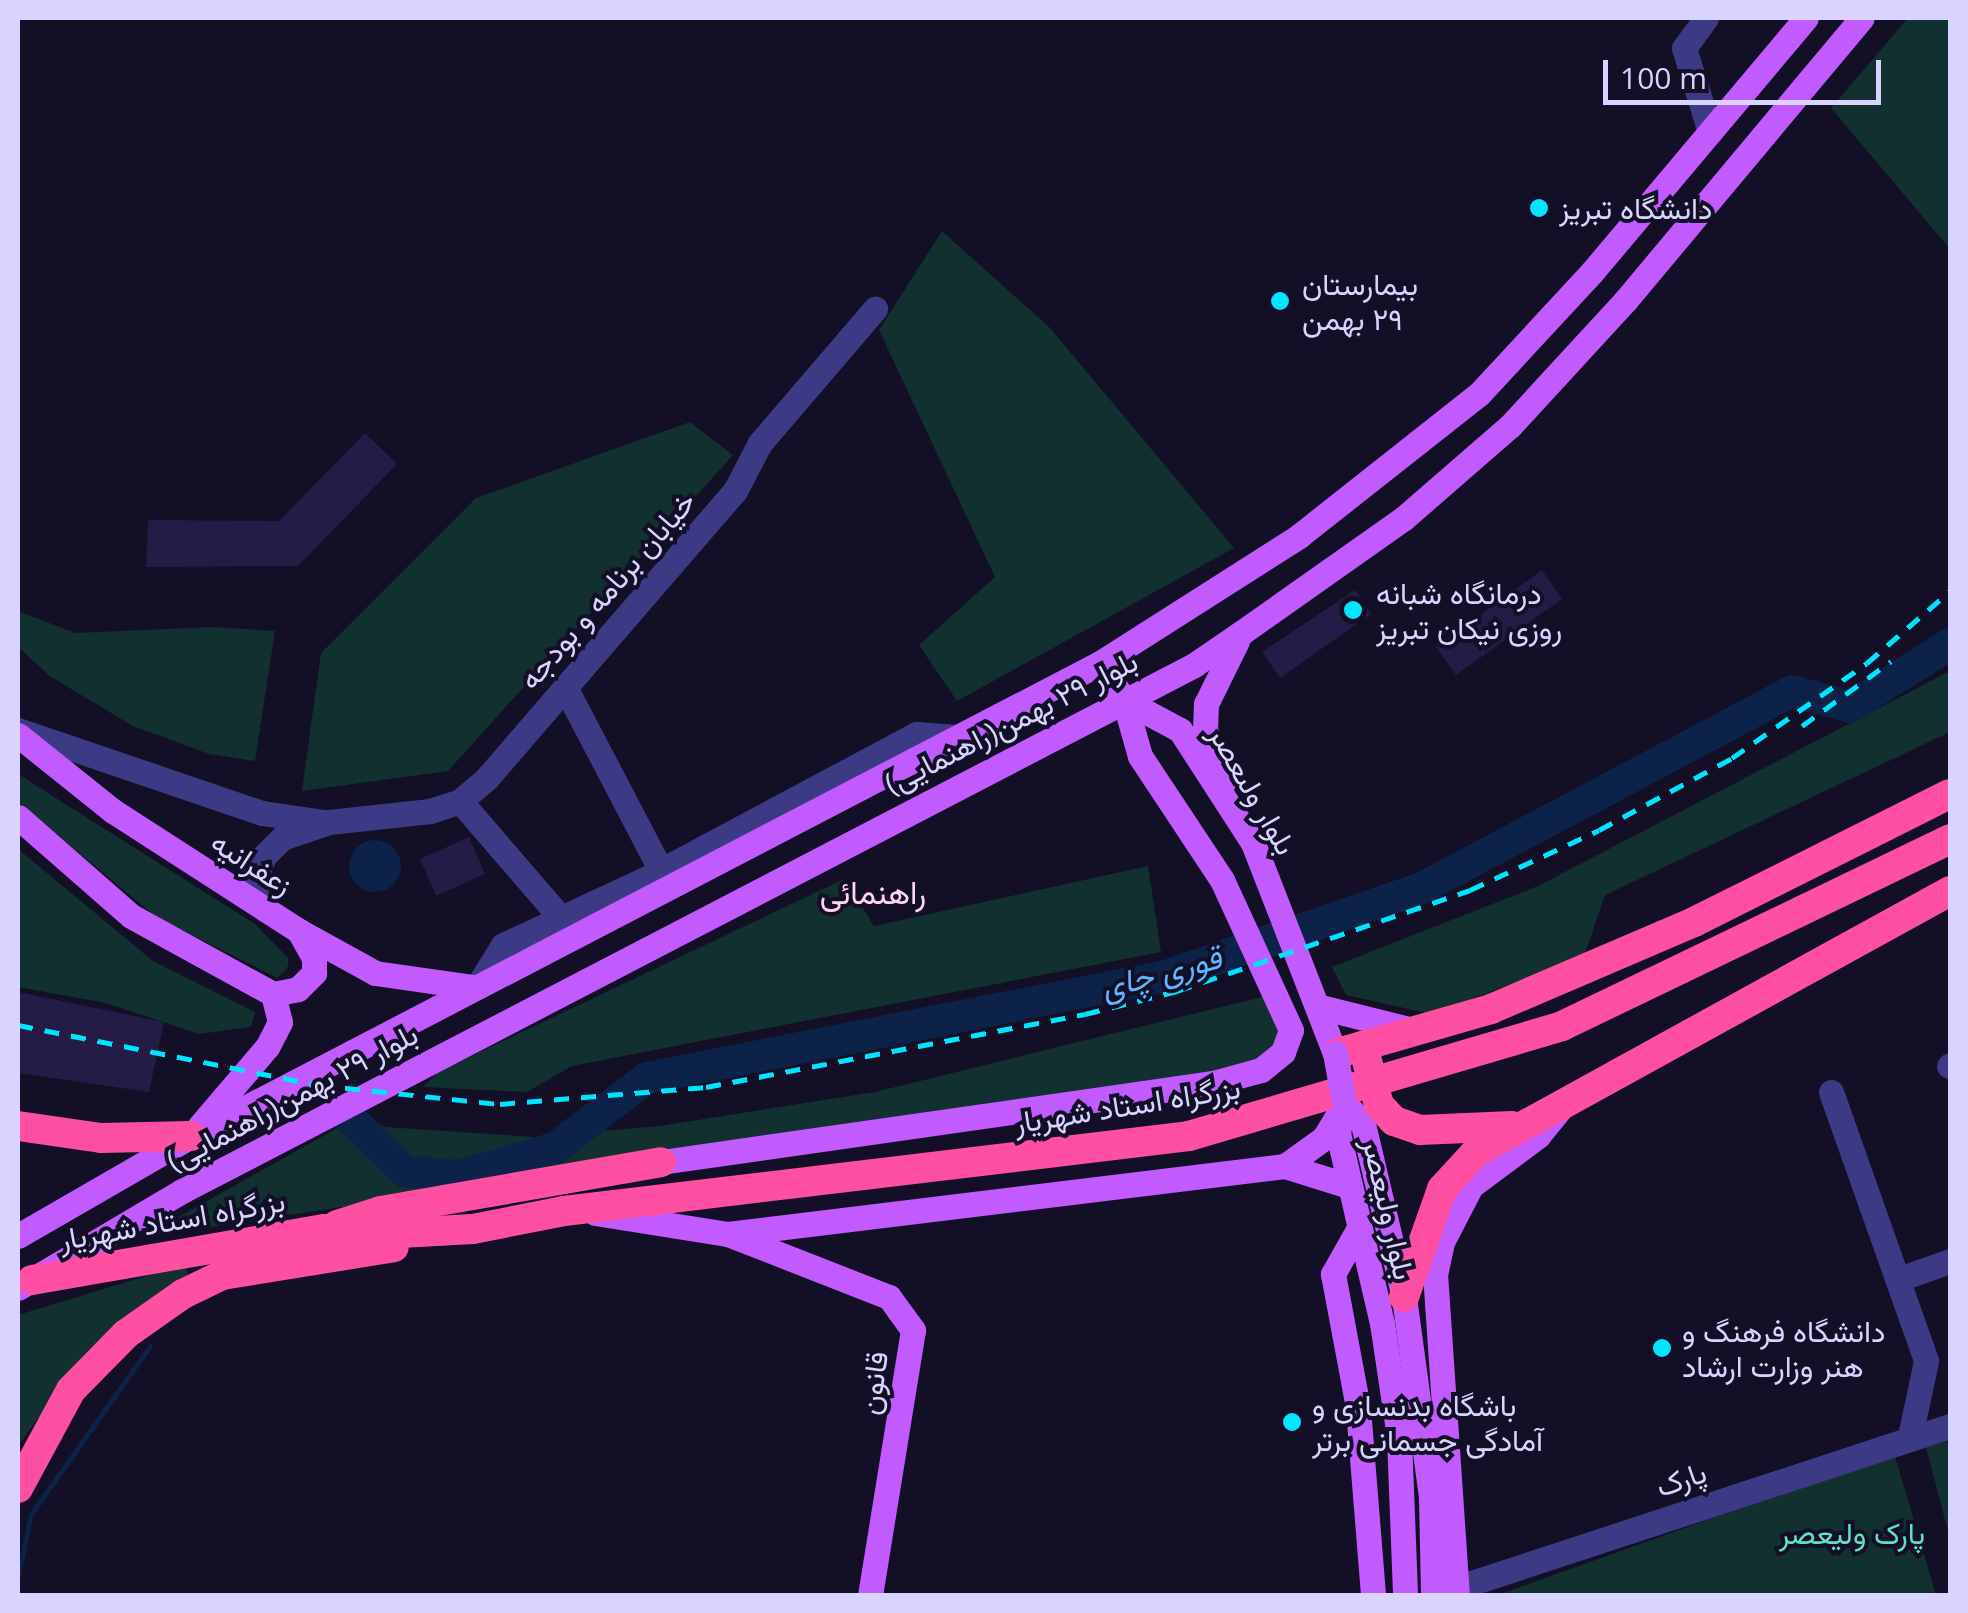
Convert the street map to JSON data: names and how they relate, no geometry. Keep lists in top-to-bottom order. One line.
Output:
{"streets":{"highway":["بزرگراه استاد شهریار"],"main road":["بلوار ٢٩ بهمن(راهنمایی)","بلوار ولىعصر","زعفرانیه","بلوار ولیعصر","قانون"],"street":["خیابان برنامه و بودجه","پارک"]},"crossings":[["بلوار ٢٩ بهمن(راهنمایی)","بلوار ولىعصر"],["بلوار ٢٩ بهمن(راهنمایی)","زعفرانیه"],["بلوار ٢٩ بهمن(راهنمایی)","بزرگراه استاد شهریار"],["بلوار ولىعصر","بلوار ولیعصر"],["بلوار ولیعصر","پارک"]],"districts":["راهنمائی"],"water":["قوری چای"],"parks":["پارک ولیعصر"],"places":["دانشگاه تبریز","بیمارستان ٢٩ بهمن","درمانگاه شبانه روزی نیکان تبریز","دانشگاه فرهنگ و هنر وزارت ارشاد","باشگاه بدنسازی و آمادگی جسمانی برتر"],"scale_bar":"100 m"}
